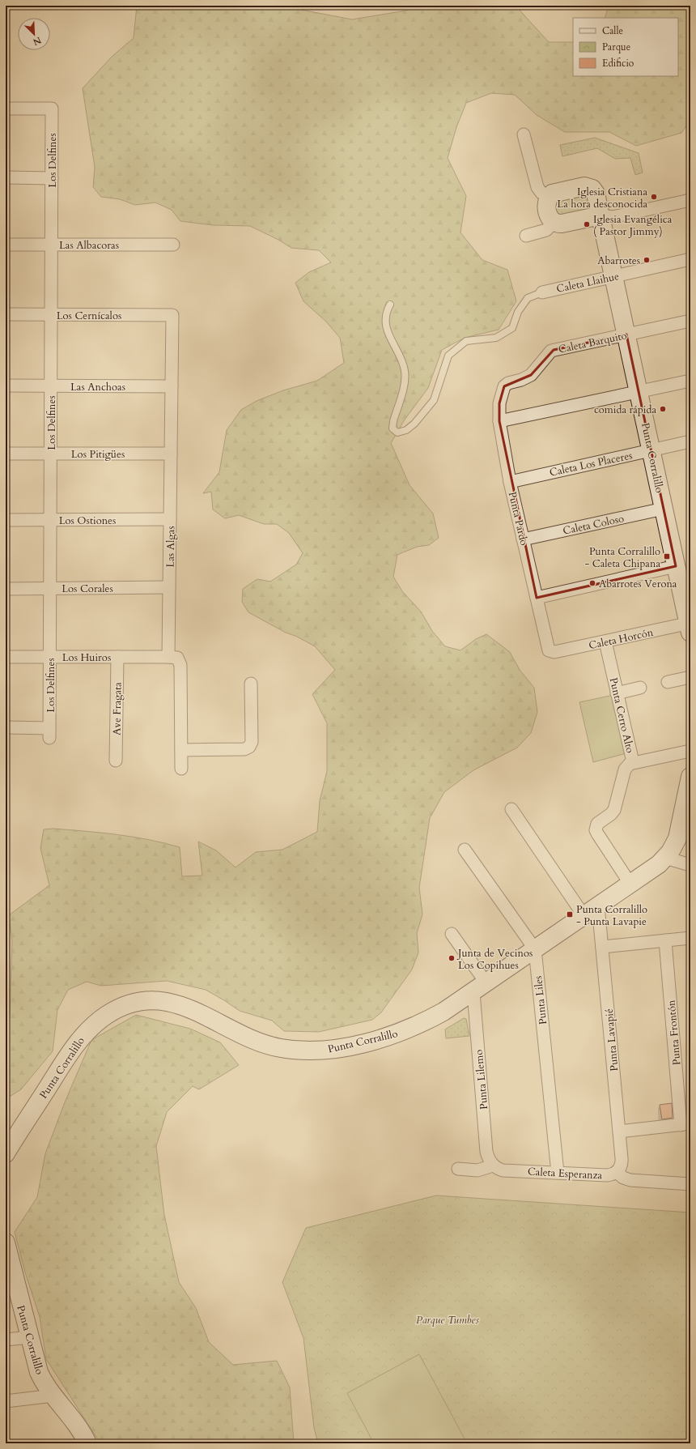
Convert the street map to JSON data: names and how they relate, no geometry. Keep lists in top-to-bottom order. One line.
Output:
{"streets":{"street":["Los Delfines","Las Albacoras","Caleta Llaihue","Los Cernícalos","Caleta Barquito","Las Anchoas","Los Pitigües","Punta Corralillo","Caleta Los Placeres","Punta Pardo","Los Ostiones","Caleta Coloso","Las Algas","Los Corales","Caleta Horcón","Los Huiros","Ave Fragata","Punta Cerro Alto","Punta Liles","Punta Frontón","Punta Lavapié","Punta Lilemo","Caleta Esperanza"]},"crossings":[["Los Delfines","Las Albacoras"],["Los Delfines","Los Cernícalos"],["Los Delfines","Las Anchoas"],["Los Delfines","Los Pitigües"],["Los Delfines","Los Ostiones"],["Los Delfines","Los Corales"],["Los Delfines","Los Huiros"],["Caleta Llaihue","Punta Corralillo"],["Los Cernícalos","Las Algas"],["Caleta Barquito","Punta Corralillo"],["Caleta Barquito","Punta Pardo"],["Las Anchoas","Las Algas"],["Los Pitigües","Las Algas"],["Punta Corralillo","Caleta Los Placeres"],["Punta Corralillo","Caleta Coloso"],["Punta Corralillo","Caleta Horcón"],["Punta Corralillo","Punta Cerro Alto"],["Punta Corralillo","Punta Liles"],["Punta Corralillo","Punta Lavapié"],["Punta Corralillo","Punta Lilemo"],["Caleta Los Placeres","Punta Pardo"],["Punta Pardo","Caleta Coloso"],["Punta Pardo","Caleta Horcón"],["Los Ostiones","Las Algas"],["Las Algas","Los Corales"],["Las Algas","Los Huiros"],["Caleta Horcón","Punta Cerro Alto"],["Los Huiros","Ave Fragata"],["Punta Liles","Caleta Esperanza"],["Punta Lavapié","Caleta Esperanza"],["Punta Lilemo","Caleta Esperanza"]],"parks":["Parque Tumbes"],"places":{"other":["Iglesia Cristiana La hora desconocida","Iglesia Evangélica ( Pastor Jimmy)","Abarrotes","comida rápida","Abarrotes Verona","Junta de Vecinos Los Copihues"],"transit":["Punta Corralillo - Caleta Chipana","Punta Corralillo - Punta Lavapie"]},"legend":["Calle","Parque","Edificio"],"north":"bottom right"}
